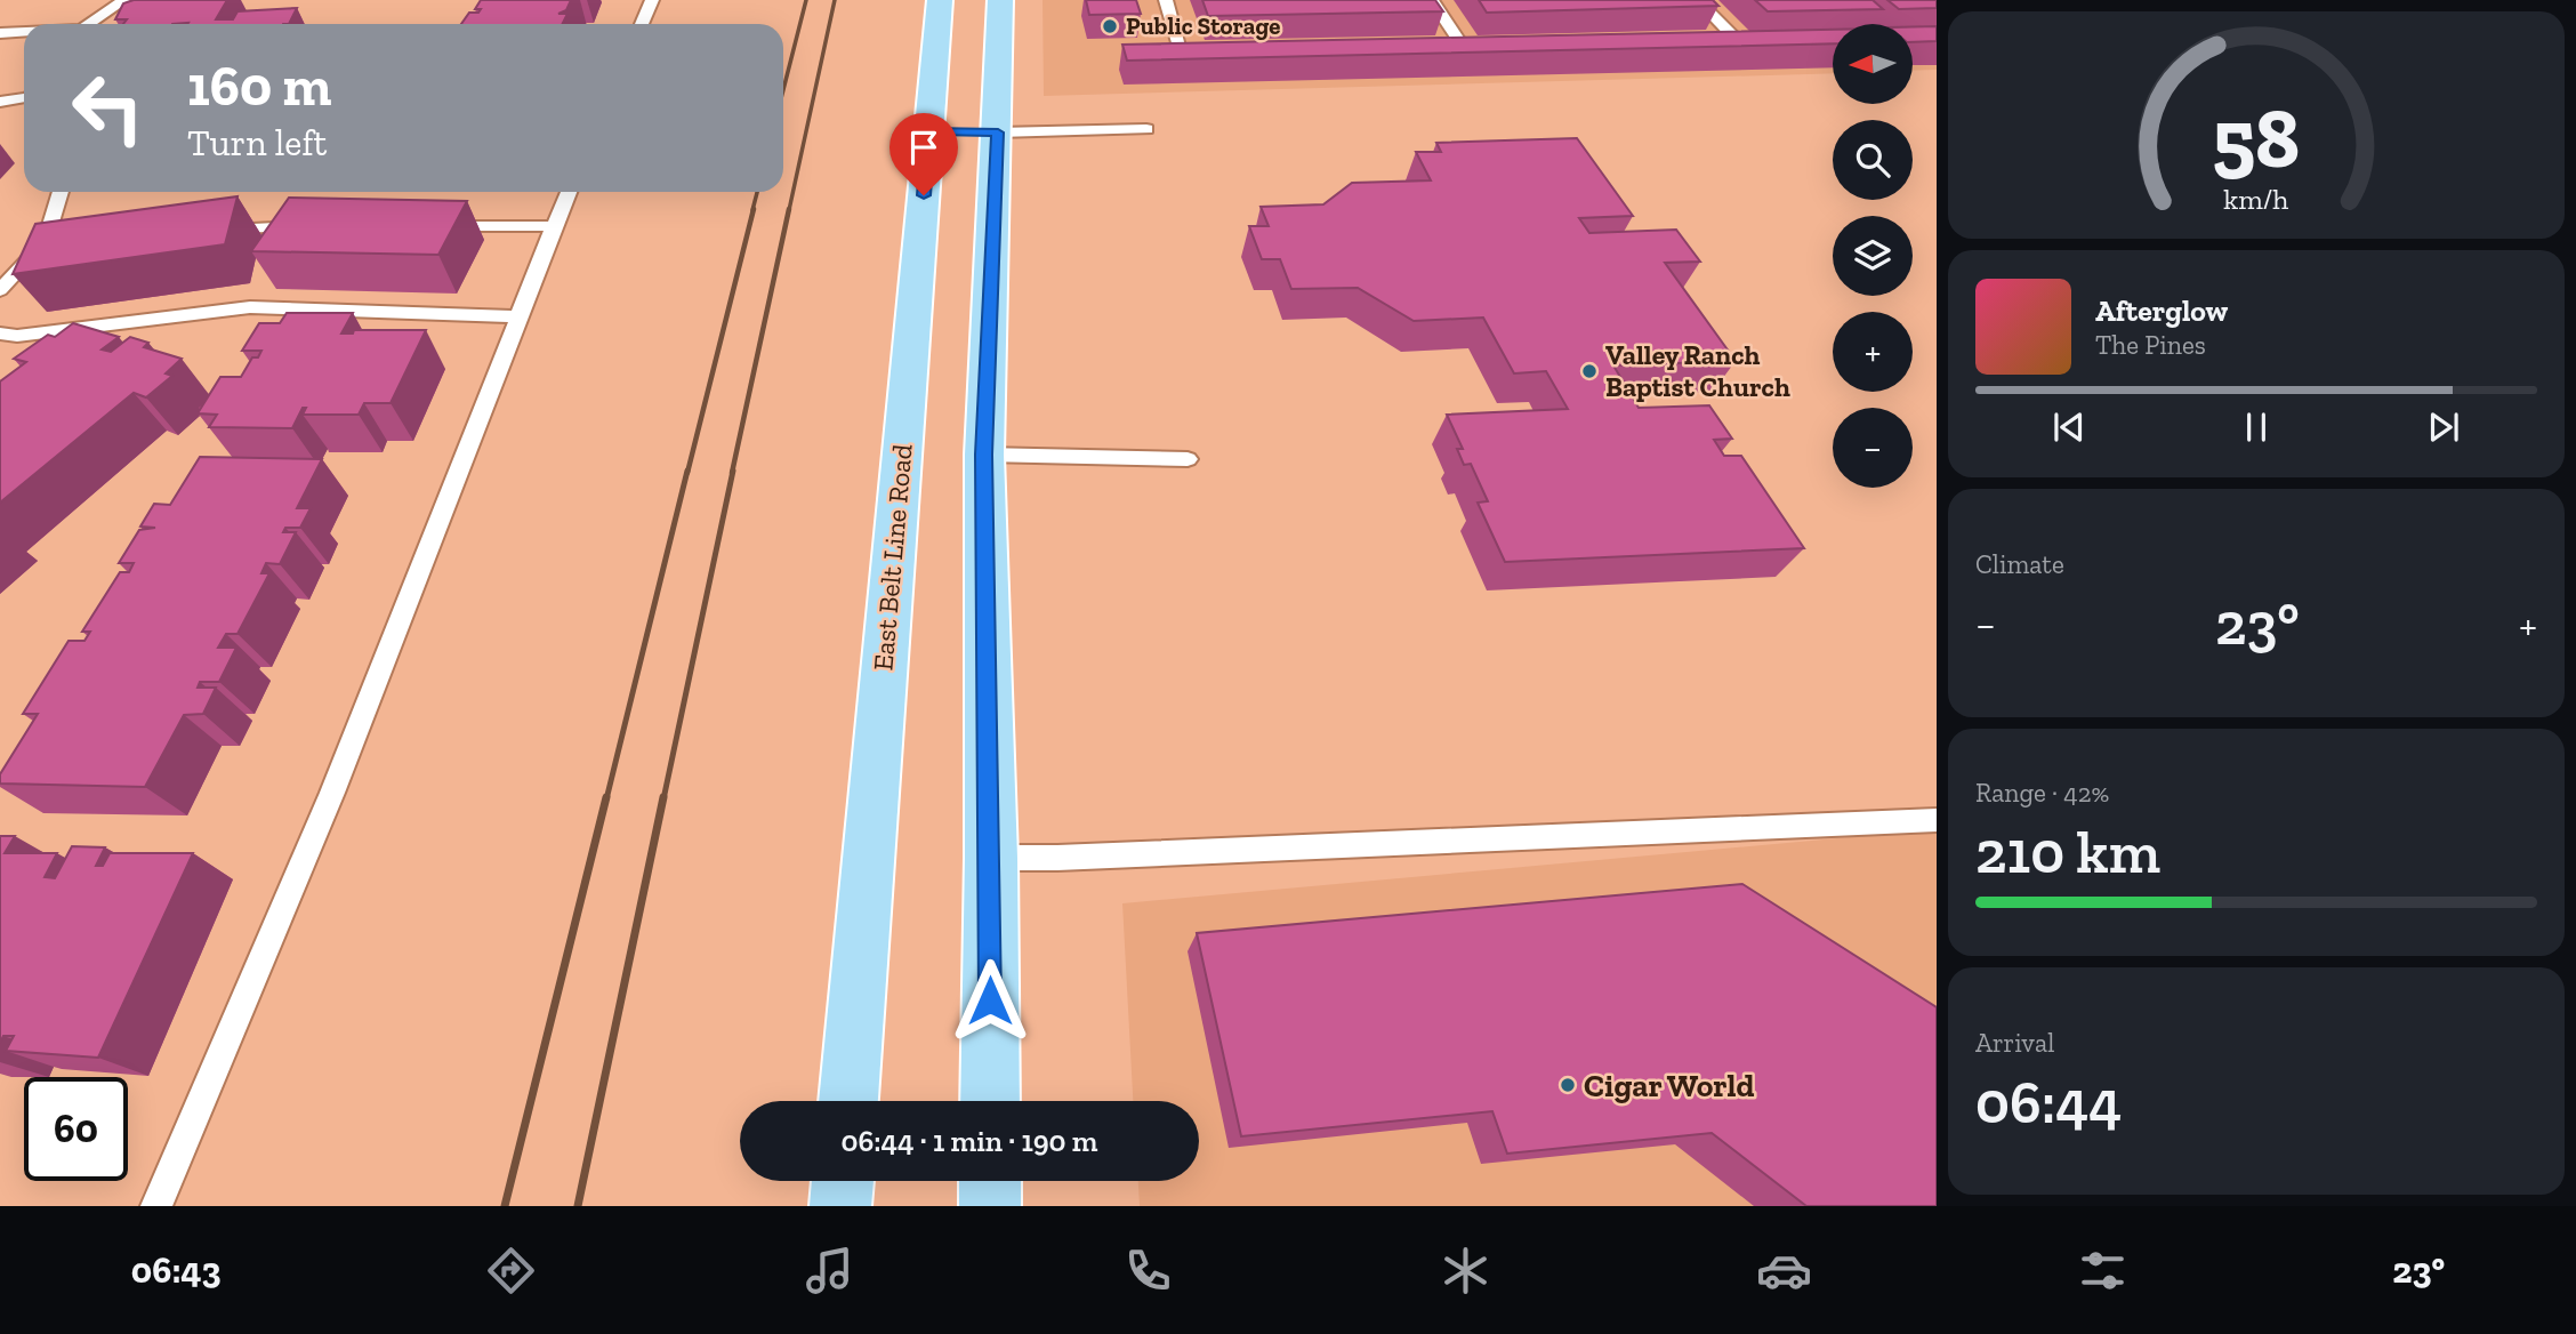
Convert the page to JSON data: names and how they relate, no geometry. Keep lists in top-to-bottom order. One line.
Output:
{"streets":{"main road":["East Belt Line Road"]},"places":["Public Storage","Valley Ranch Baptist Church","Cigar World"],"north":"left","page":{"map_buttons":["+","−"],"turn":["160 m","Turn left"],"song":["Afterglow","The Pines"],"tile":["Climate",["Range · 42%","210 km"],["Arrival","06:44"]],"heat":["−","23°","+"],"limit":"60","trip":"06:44 · 1 min · 190 m","tabs":["06:43","23°"],"gauge":["58","km/h"]}}
